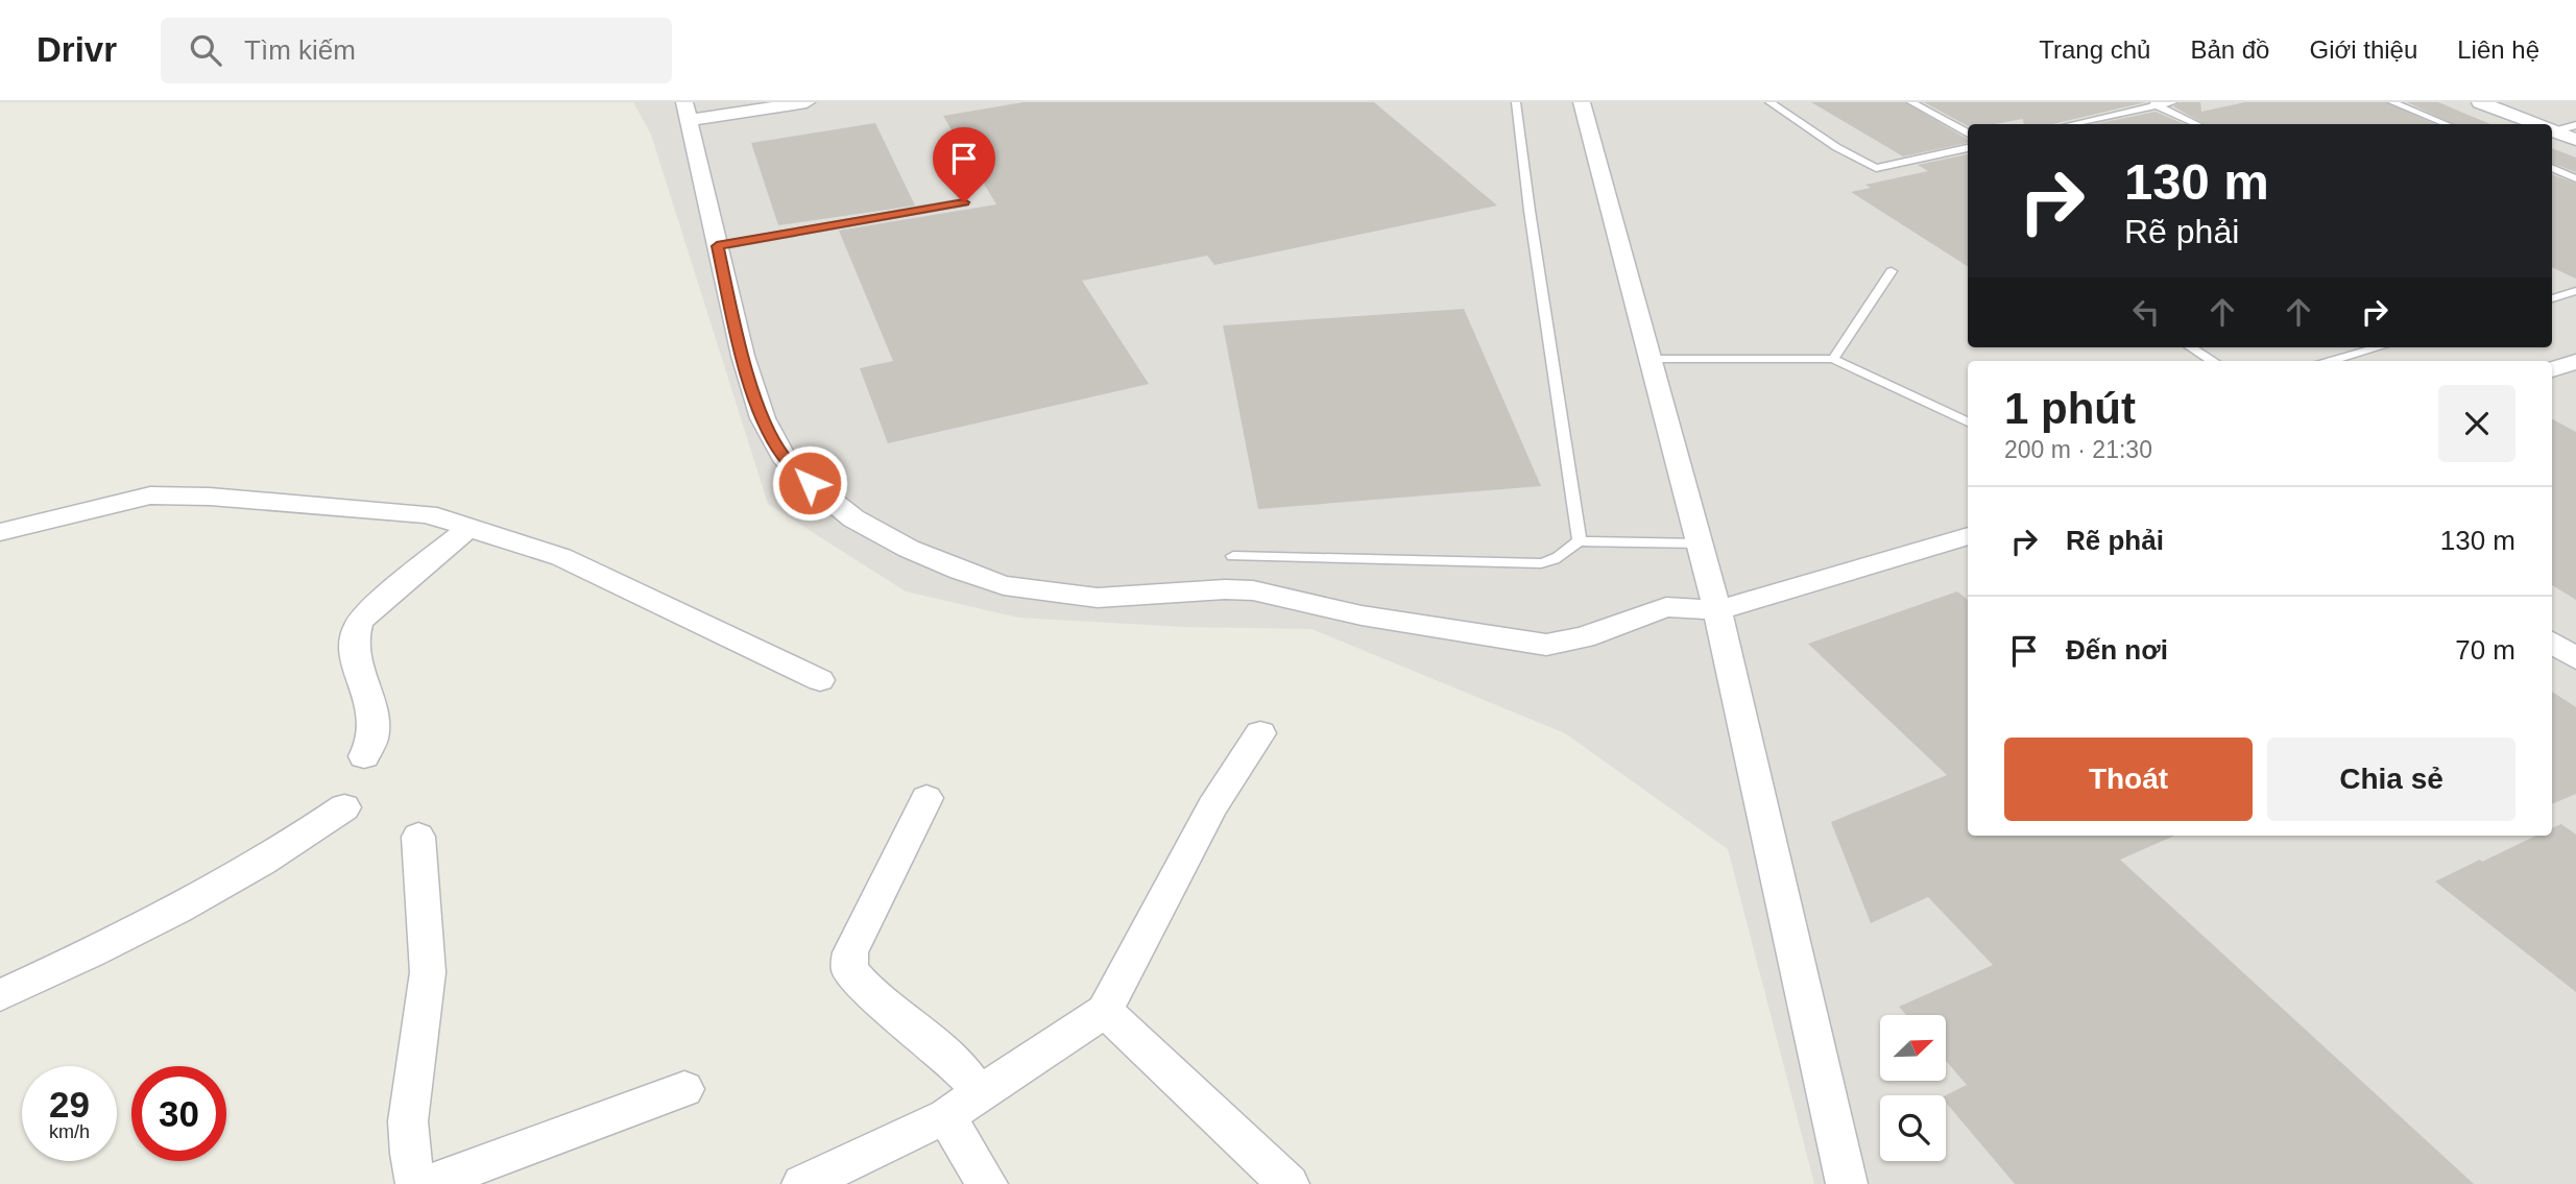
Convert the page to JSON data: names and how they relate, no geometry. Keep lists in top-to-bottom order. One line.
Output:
{"north":"top right","page":{"header":"Drivr","search":"Tìm kiếm","nav":["Trang chủ","Bản đồ","Giới thiệu","Liên hệ"],"turn":["130 m","Rẽ phải"],"heading":["1 phút","200 m · 21:30"],"list":[{"name":"Rẽ phải","value":"130 m"},{"name":"Đến nơi","value":"70 m"}],"buttons":["Thoát","Chia sẻ"],"speed":"29 km/h","limit":"30"}}
